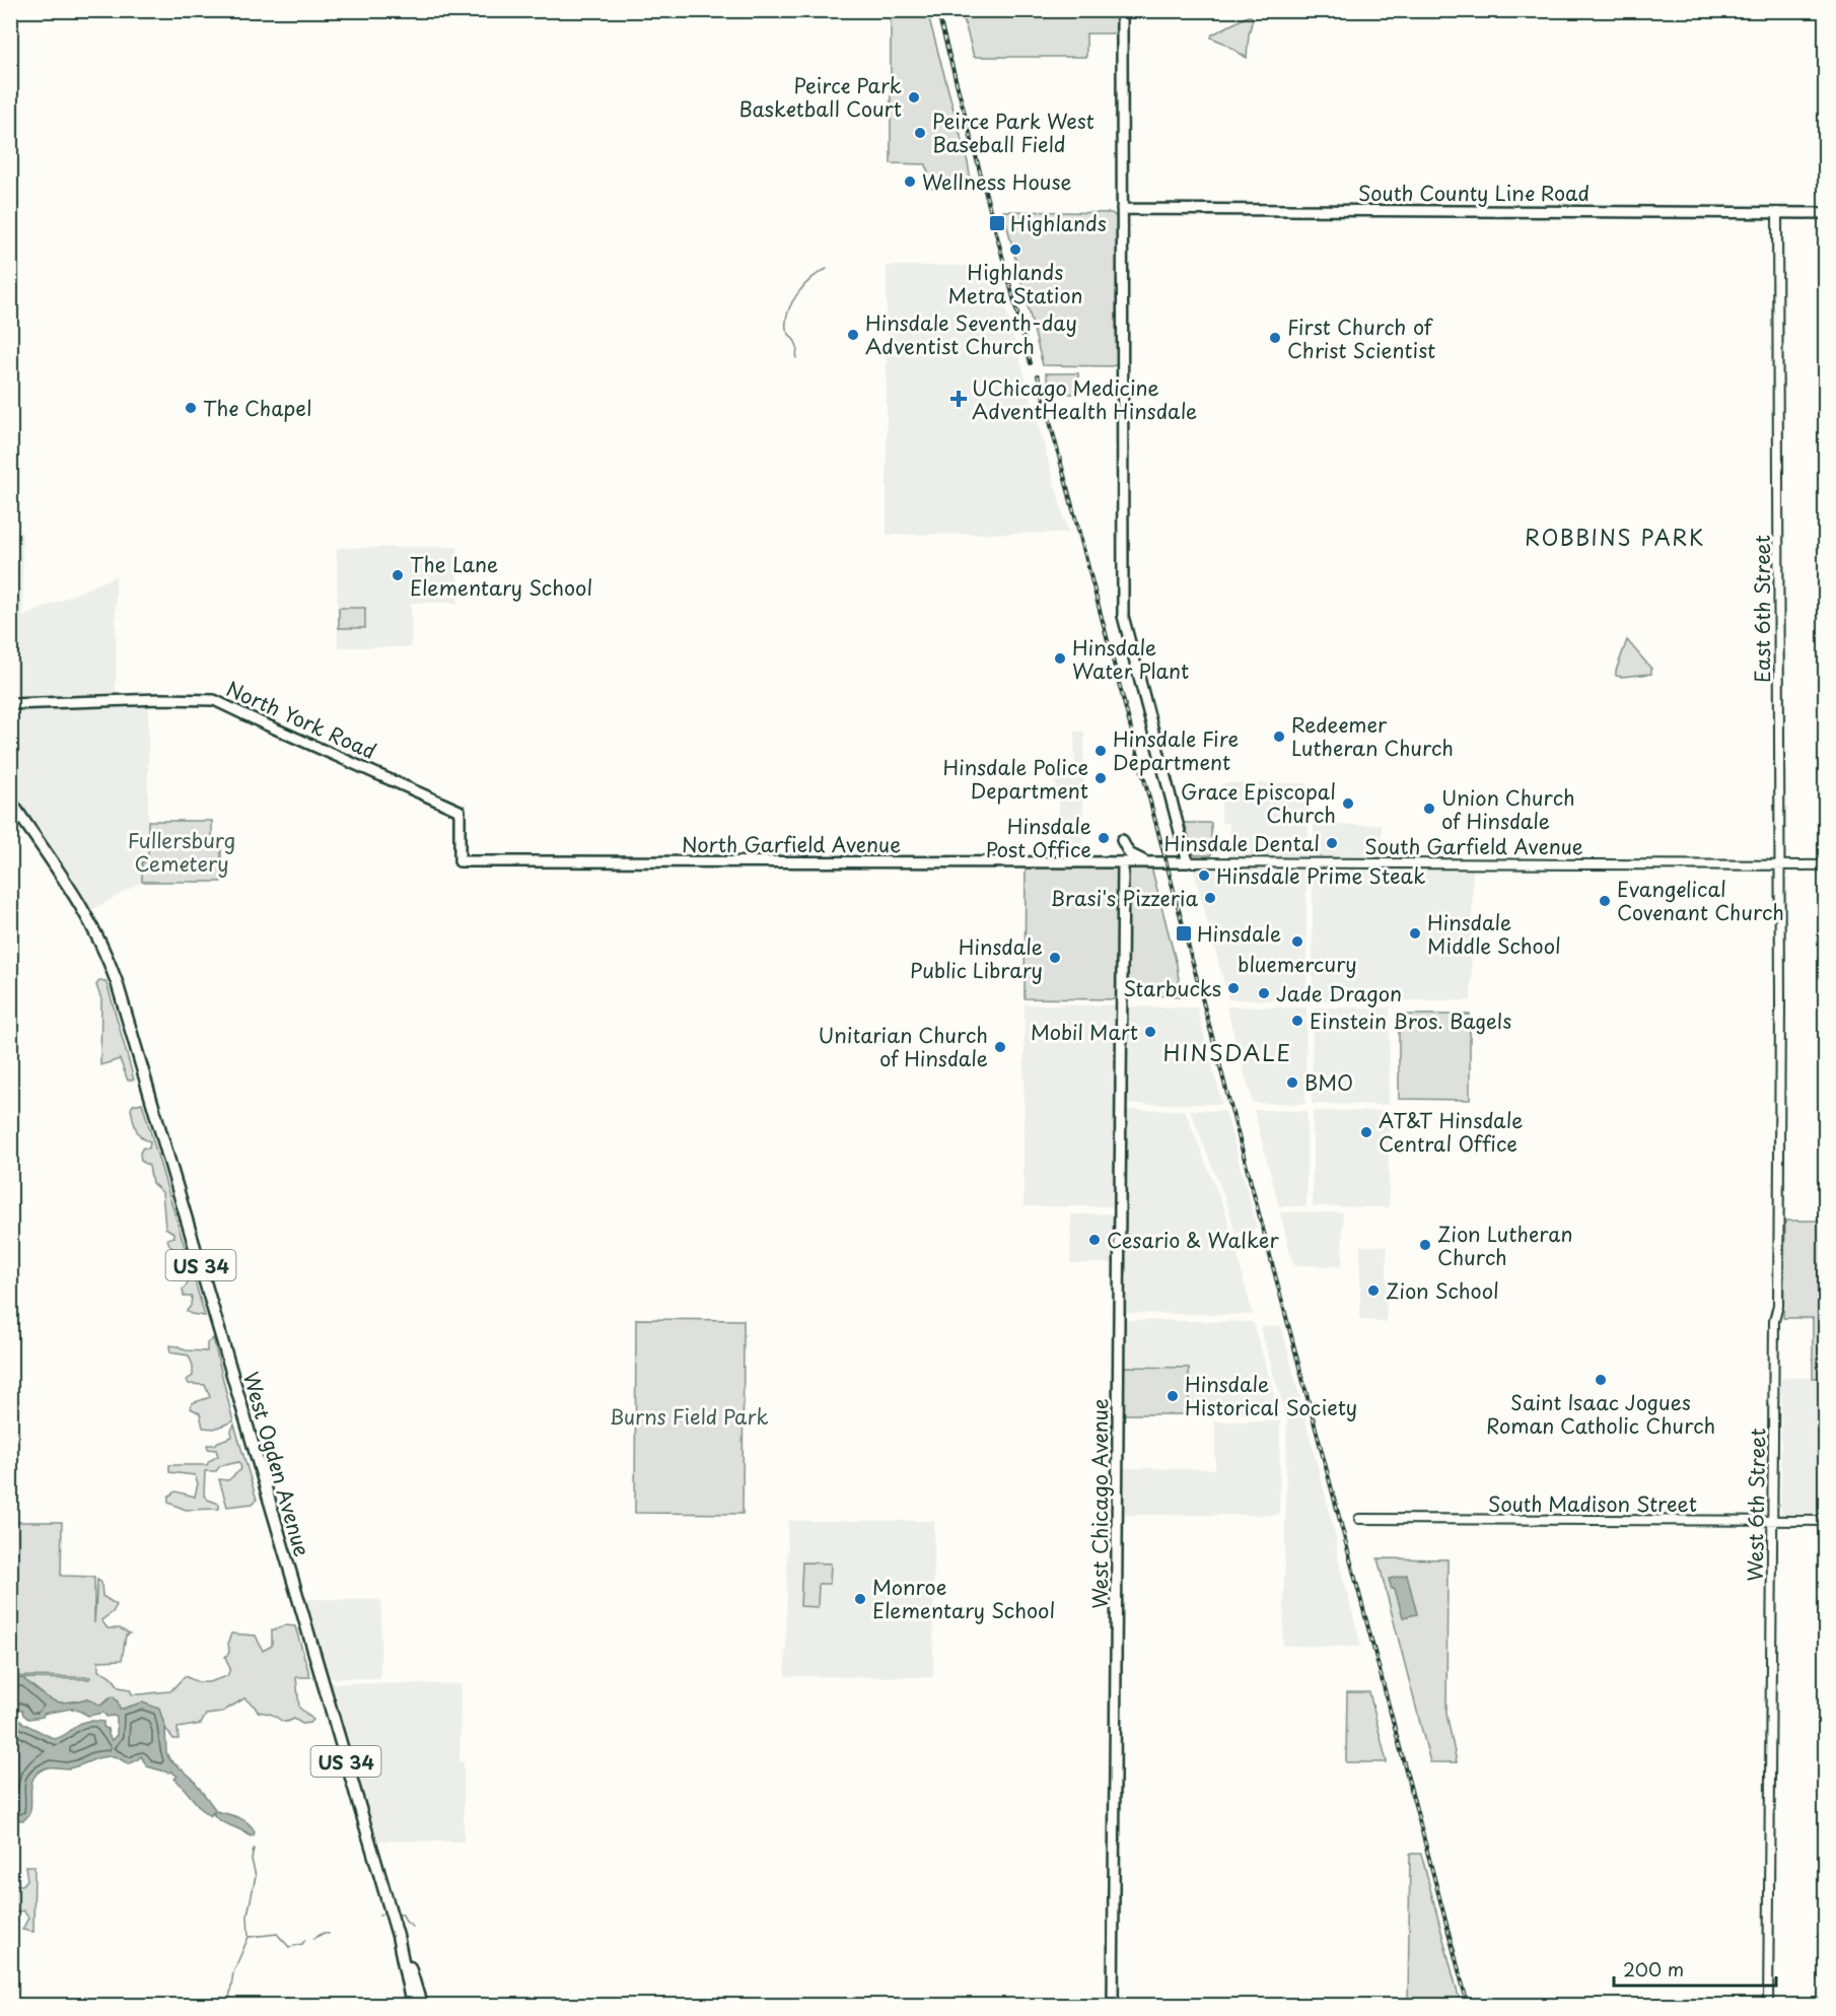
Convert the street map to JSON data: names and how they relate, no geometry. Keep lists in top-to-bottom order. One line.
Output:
{"streets":{"main road":["South County Line Road","North York Road","North Garfield Avenue","South Garfield Avenue","US 34","West Ogden Avenue","West Chicago Avenue"],"street":["East 6th Street","South Madison Street","West 6th Street"]},"crossings":[["South County Line Road","East 6th Street"],["East 6th Street","South Garfield Avenue"],["East 6th Street","West 6th Street"],["North York Road","North Garfield Avenue"],["North Garfield Avenue","South Garfield Avenue"],["North Garfield Avenue","West Chicago Avenue"],["South Garfield Avenue","West Chicago Avenue"],["South Madison Street","West 6th Street"]],"districts":["ROBBINS PARK","HINSDALE"],"parks":["Fullersburg Cemetery","Burns Field Park"],"places":{"other":["Peirce Park Basketball Court","Peirce Park West Baseball Field","Wellness House","Highlands Metra Station","Hinsdale Seventh-day Adventist Church","First Church of Christ Scientist","The Chapel","The Lane Elementary School","Hinsdale Water Plant","Redeemer Lutheran Church","Hinsdale Fire Department","Hinsdale Police Department","Grace Episcopal Church","Union Church of Hinsdale","Hinsdale Post Office","Hinsdale Dental","Hinsdale Prime Steak","Brasi's Pizzeria","Evangelical Covenant Church","Hinsdale Middle School","bluemercury","Hinsdale Public Library","Starbucks","Jade Dragon","Einstein Bros. Bagels","Mobil Mart","Unitarian Church of Hinsdale","BMO","AT&T Hinsdale Central Office","Cesario & Walker","Zion Lutheran Church","Zion School","Saint Isaac Jogues Roman Catholic Church","Hinsdale Historical Society","Monroe Elementary School"],"transit":["Highlands","Hinsdale"],"health":["UChicago Medicine AdventHealth Hinsdale"]},"scale_bar":"200 m"}
